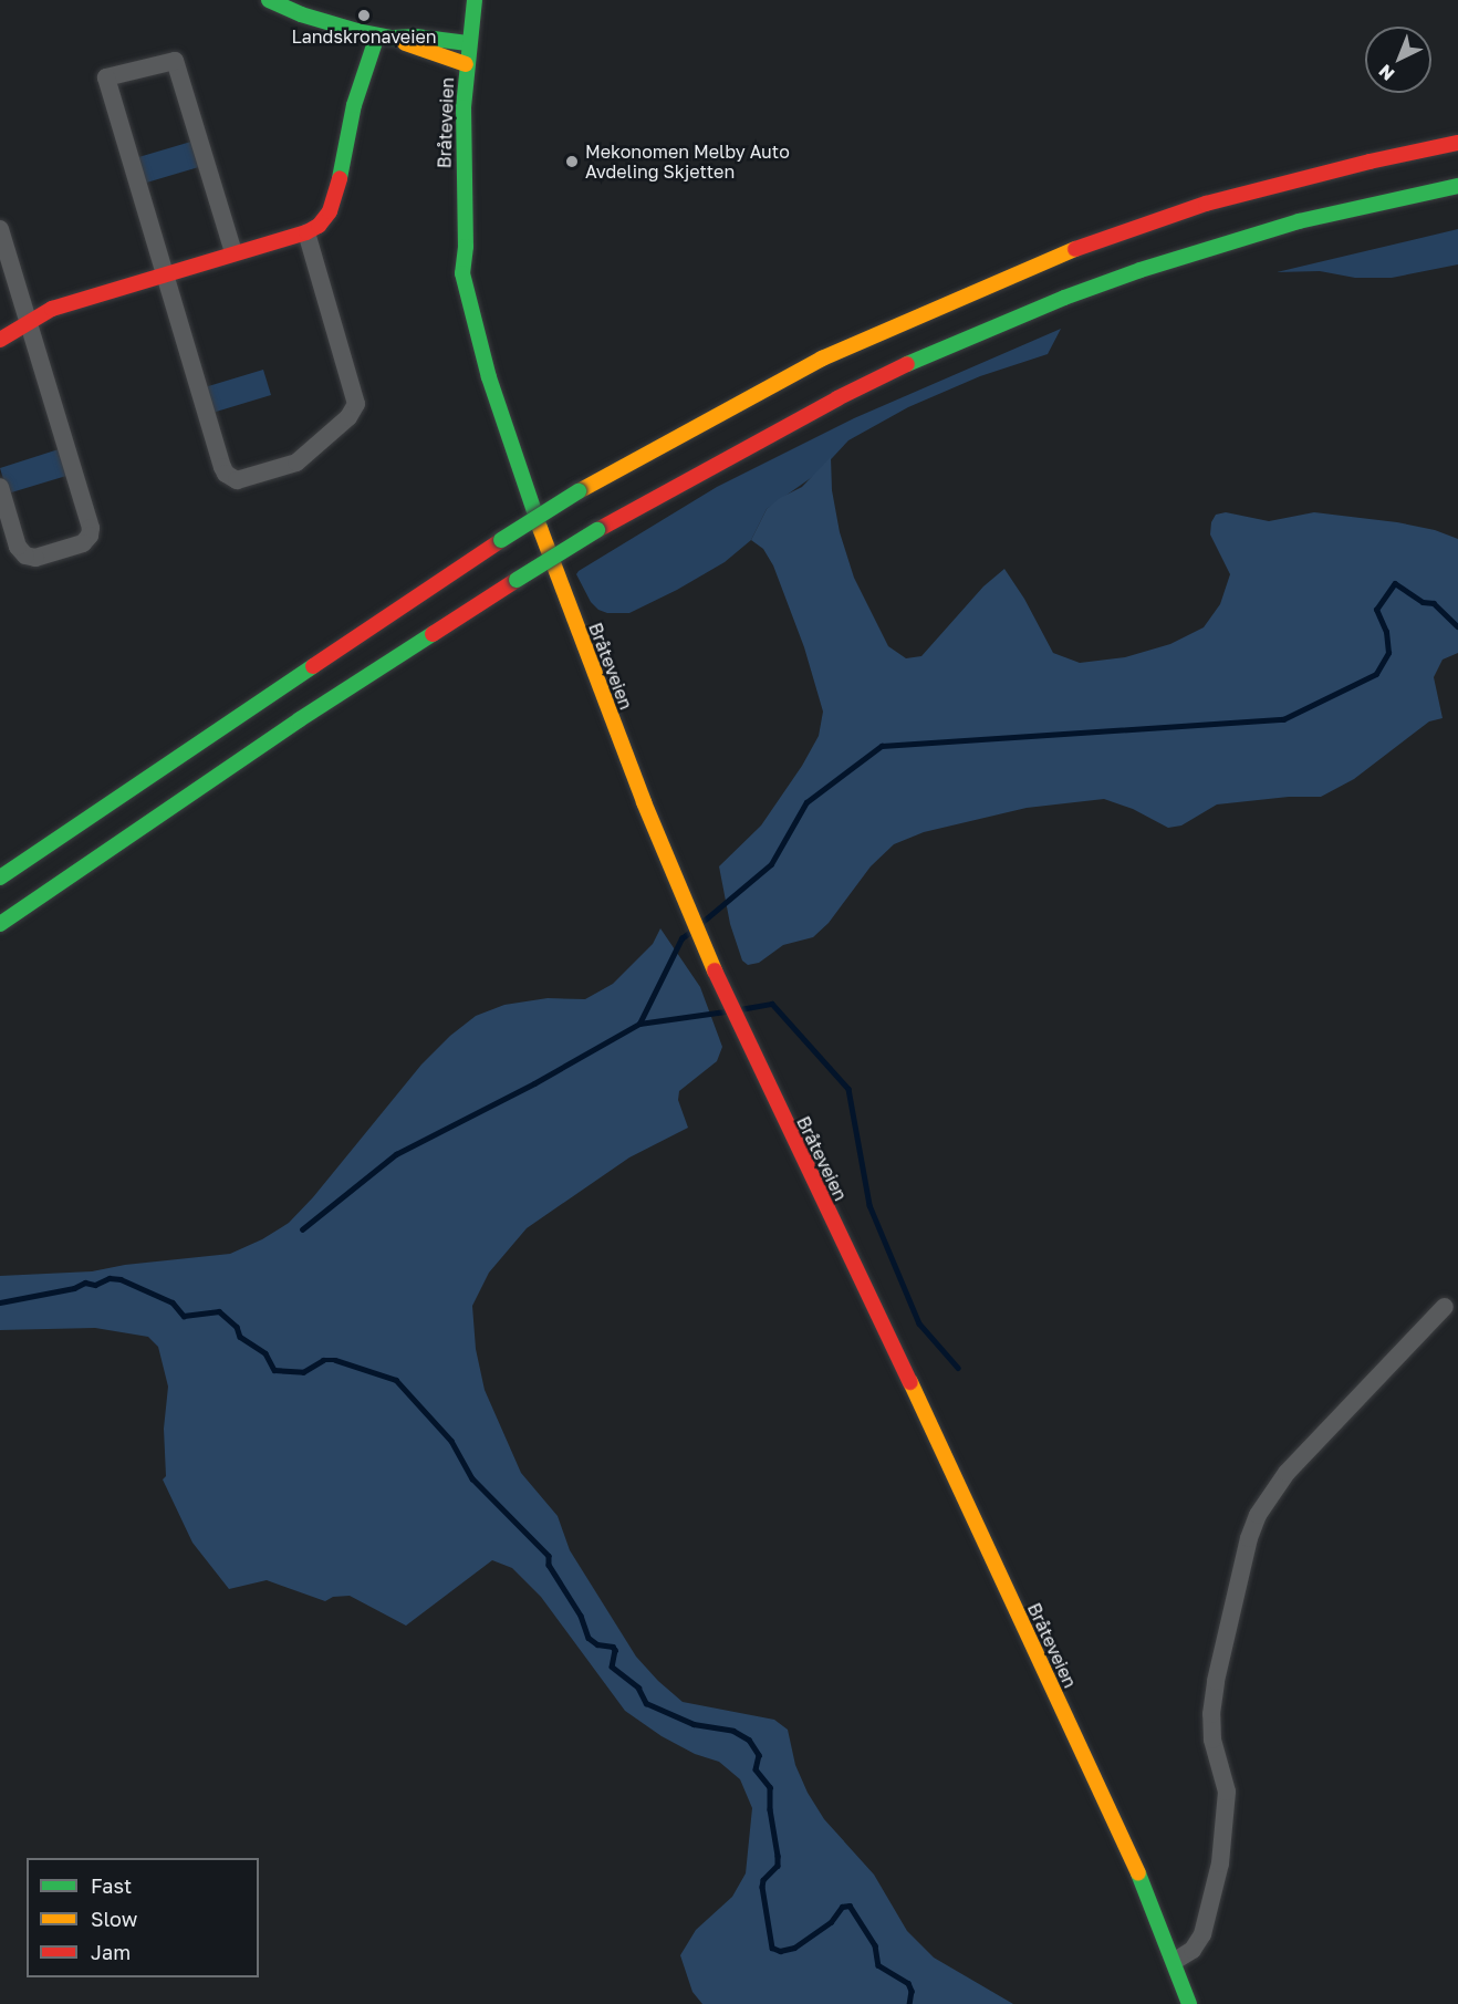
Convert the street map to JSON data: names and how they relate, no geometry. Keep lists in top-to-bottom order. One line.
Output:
{"streets":{"main road":["Bråteveien"]},"places":["Landskronaveien","Mekonomen Melby Auto Avdeling Skjetten"],"legend":["Fast","Slow","Jam"],"north":"bottom left"}
